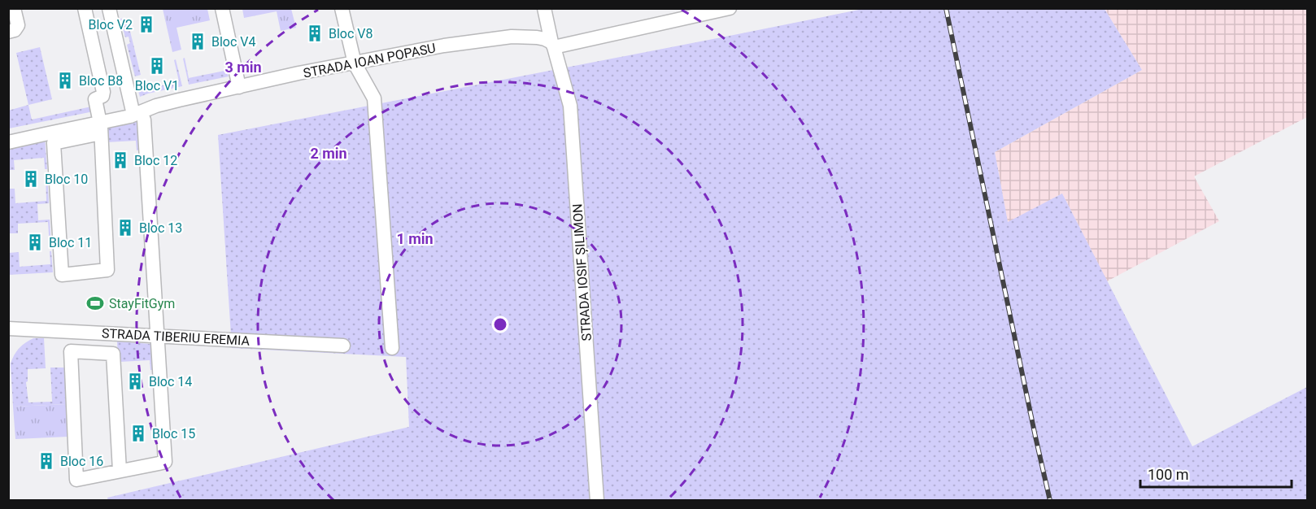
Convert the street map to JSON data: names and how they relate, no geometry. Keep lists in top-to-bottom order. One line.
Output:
{"streets":{"street":["STRADA IOAN POPASU","STRADA IOSIF ȘILIMON","STRADA TIBERIU EREMIA"]},"crossings":[["STRADA IOAN POPASU","STRADA IOSIF ȘILIMON"]],"places":{"building":["Bloc V2","Bloc V8","Bloc V4","Bloc V1","Bloc B8","Bloc 12","Bloc 10","Bloc 13","Bloc 11","Bloc 14","Bloc 15","Bloc 16"],"sports":["StayFitGym"]},"scale_bar":"100 m","rings":["3 min","2 min","1 min"]}
